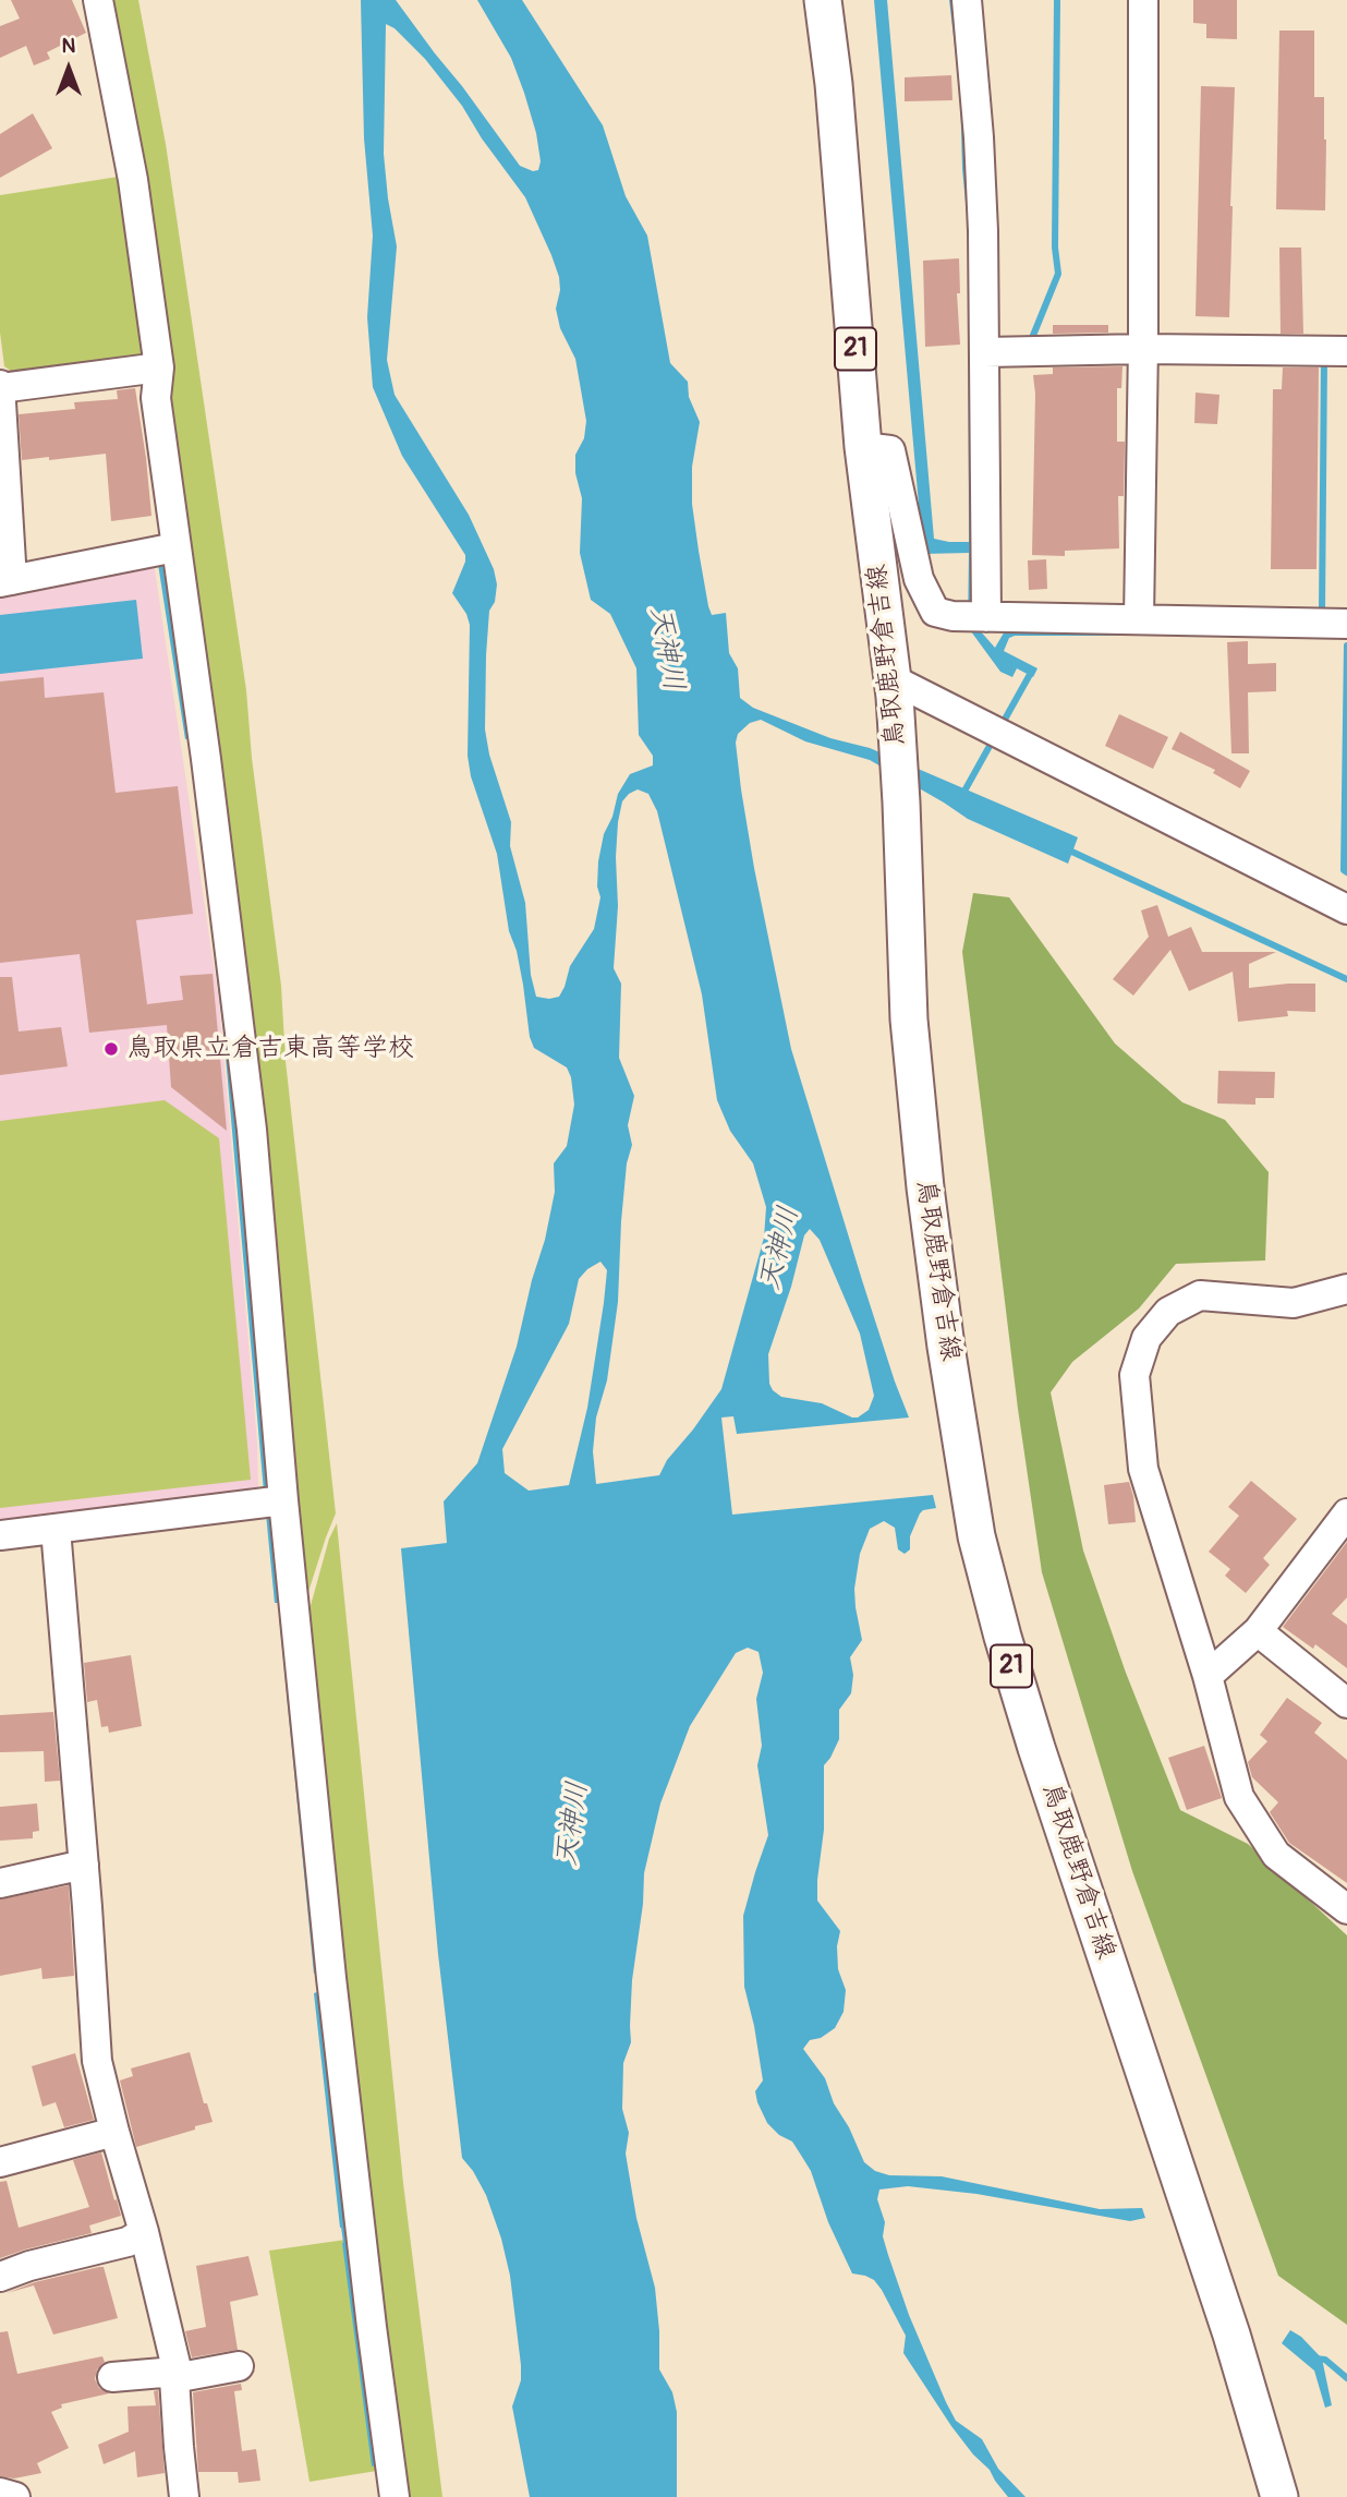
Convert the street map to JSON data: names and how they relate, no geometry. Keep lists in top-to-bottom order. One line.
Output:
{"streets":{"main road":["21","鳥取鹿野倉吉線"]},"water":["天神川"],"places":["鳥取県立倉吉東高等学校"],"north":"top"}
